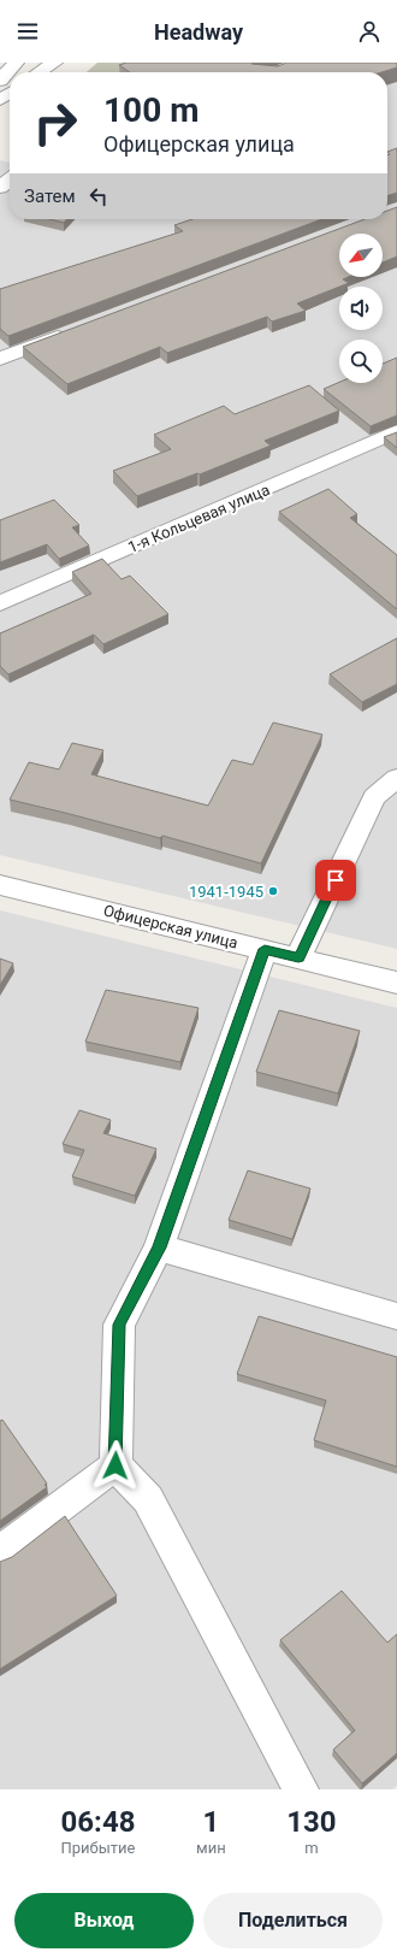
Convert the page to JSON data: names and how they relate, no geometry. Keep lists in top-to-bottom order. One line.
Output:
{"streets":{"street":["1-я Кольцевая улица","Офицерская улица"]},"places":["1941-1945"],"north":"bottom left","page":{"header":"Headway","turn":["100 m","Офицерская улица"],"then":"Затем","eta":["06:48","Прибытие","1","мин","130","m"],"buttons":["Выход","Поделиться"]}}
